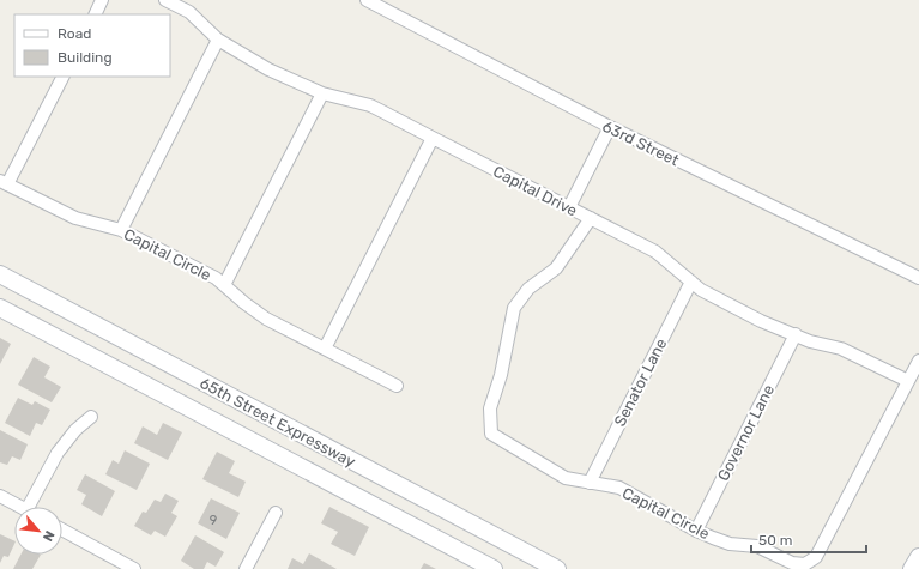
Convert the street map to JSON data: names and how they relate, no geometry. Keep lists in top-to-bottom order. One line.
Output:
{"streets":{"main road":["65th Street Expressway"],"street":["63rd Street","Capital Drive","Capital Circle","Senator Lane","Governor Lane"]},"crossings":[["Capital Drive","Capital Circle"],["Capital Drive","Senator Lane"],["Capital Drive","Governor Lane"],["Capital Circle","Senator Lane"],["Capital Circle","Governor Lane"]],"house_numbers":["9"],"legend":["Road","Building"],"scale_bar":"50 m","north":"bottom right"}
